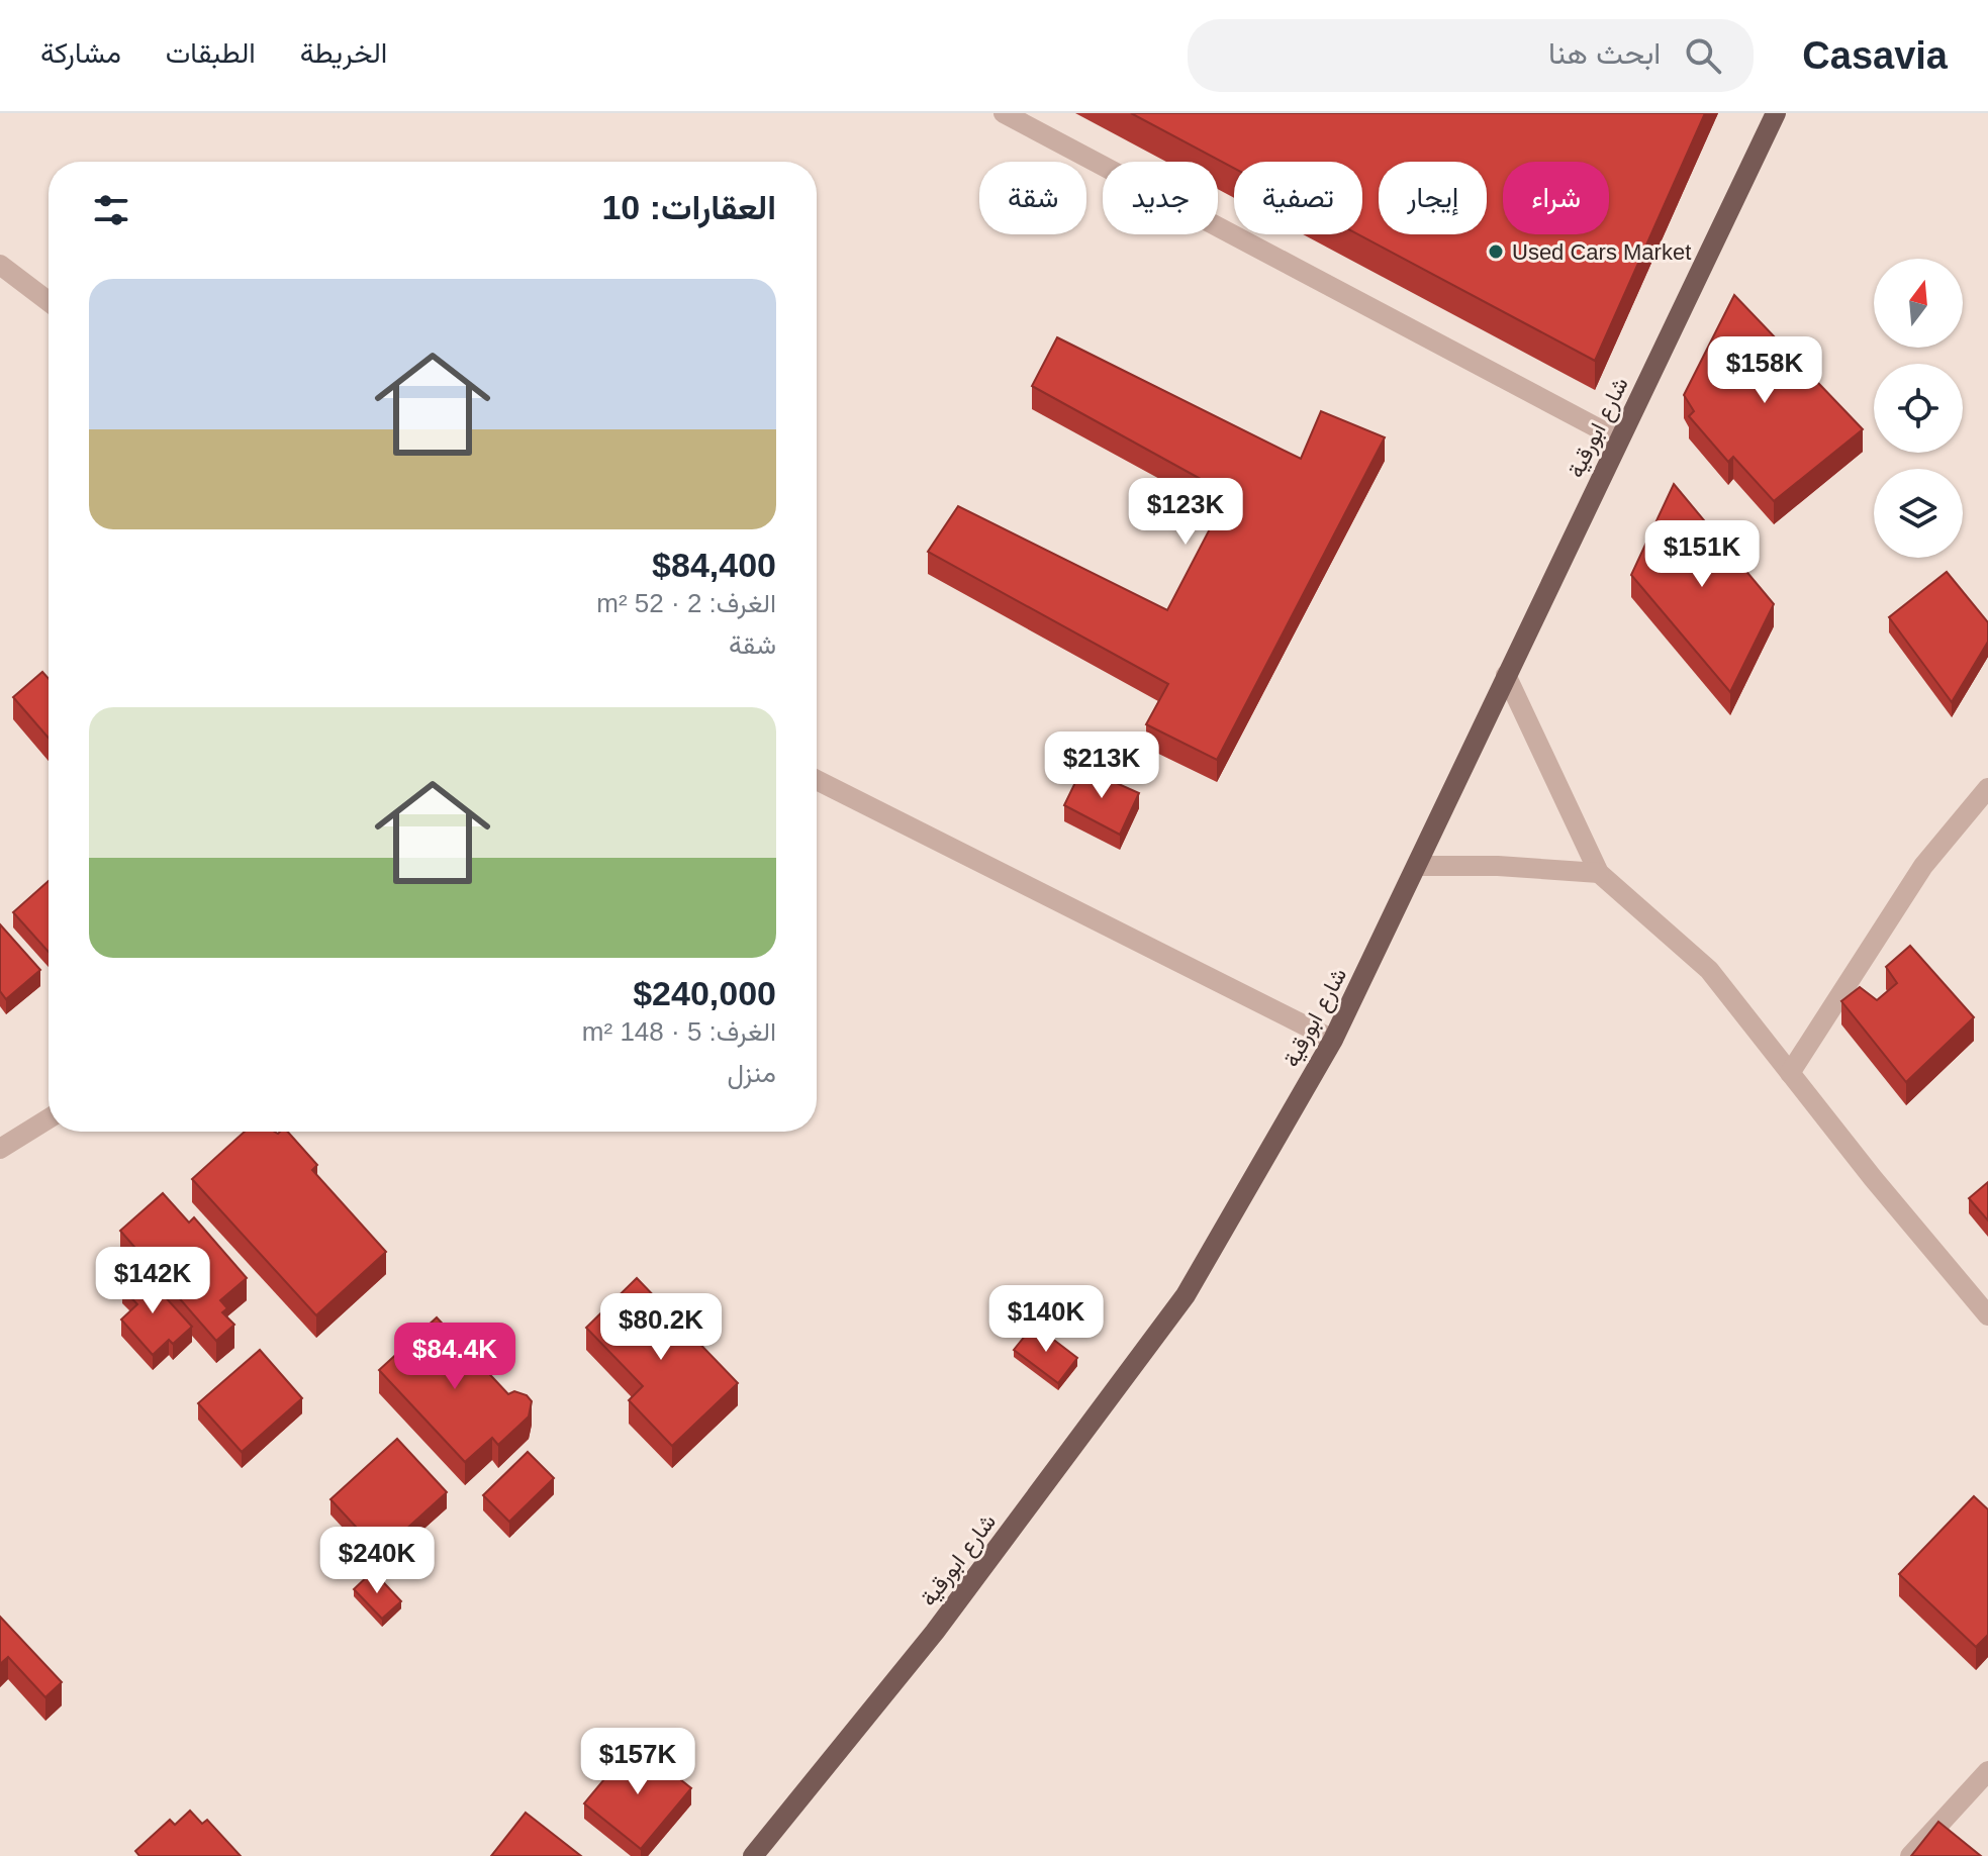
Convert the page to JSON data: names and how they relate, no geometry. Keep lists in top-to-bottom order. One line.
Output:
{"streets":{"main road":["شارع ابورقية"]},"places":["Used Cars Market"],"north":"top","page":{"header":"Casavia","search":"ابحث هنا","nav":["الخريطة","الطبقات","مشاركة"],"chip":["شراء","إيجار","تصفية","جديد","شقة"],"heading":"العقارات: 10","list":[{"name":"$84,400","note":"الغرف: 2 · 52 m² · شقة"},{"name":"$240,000","note":"الغرف: 5 · 148 m² · منزل"}],"price":["$158K","$123K","$151K","$213K","$142K","$140K","$80.2K","$84.4K","$240K","$157K"]}}
